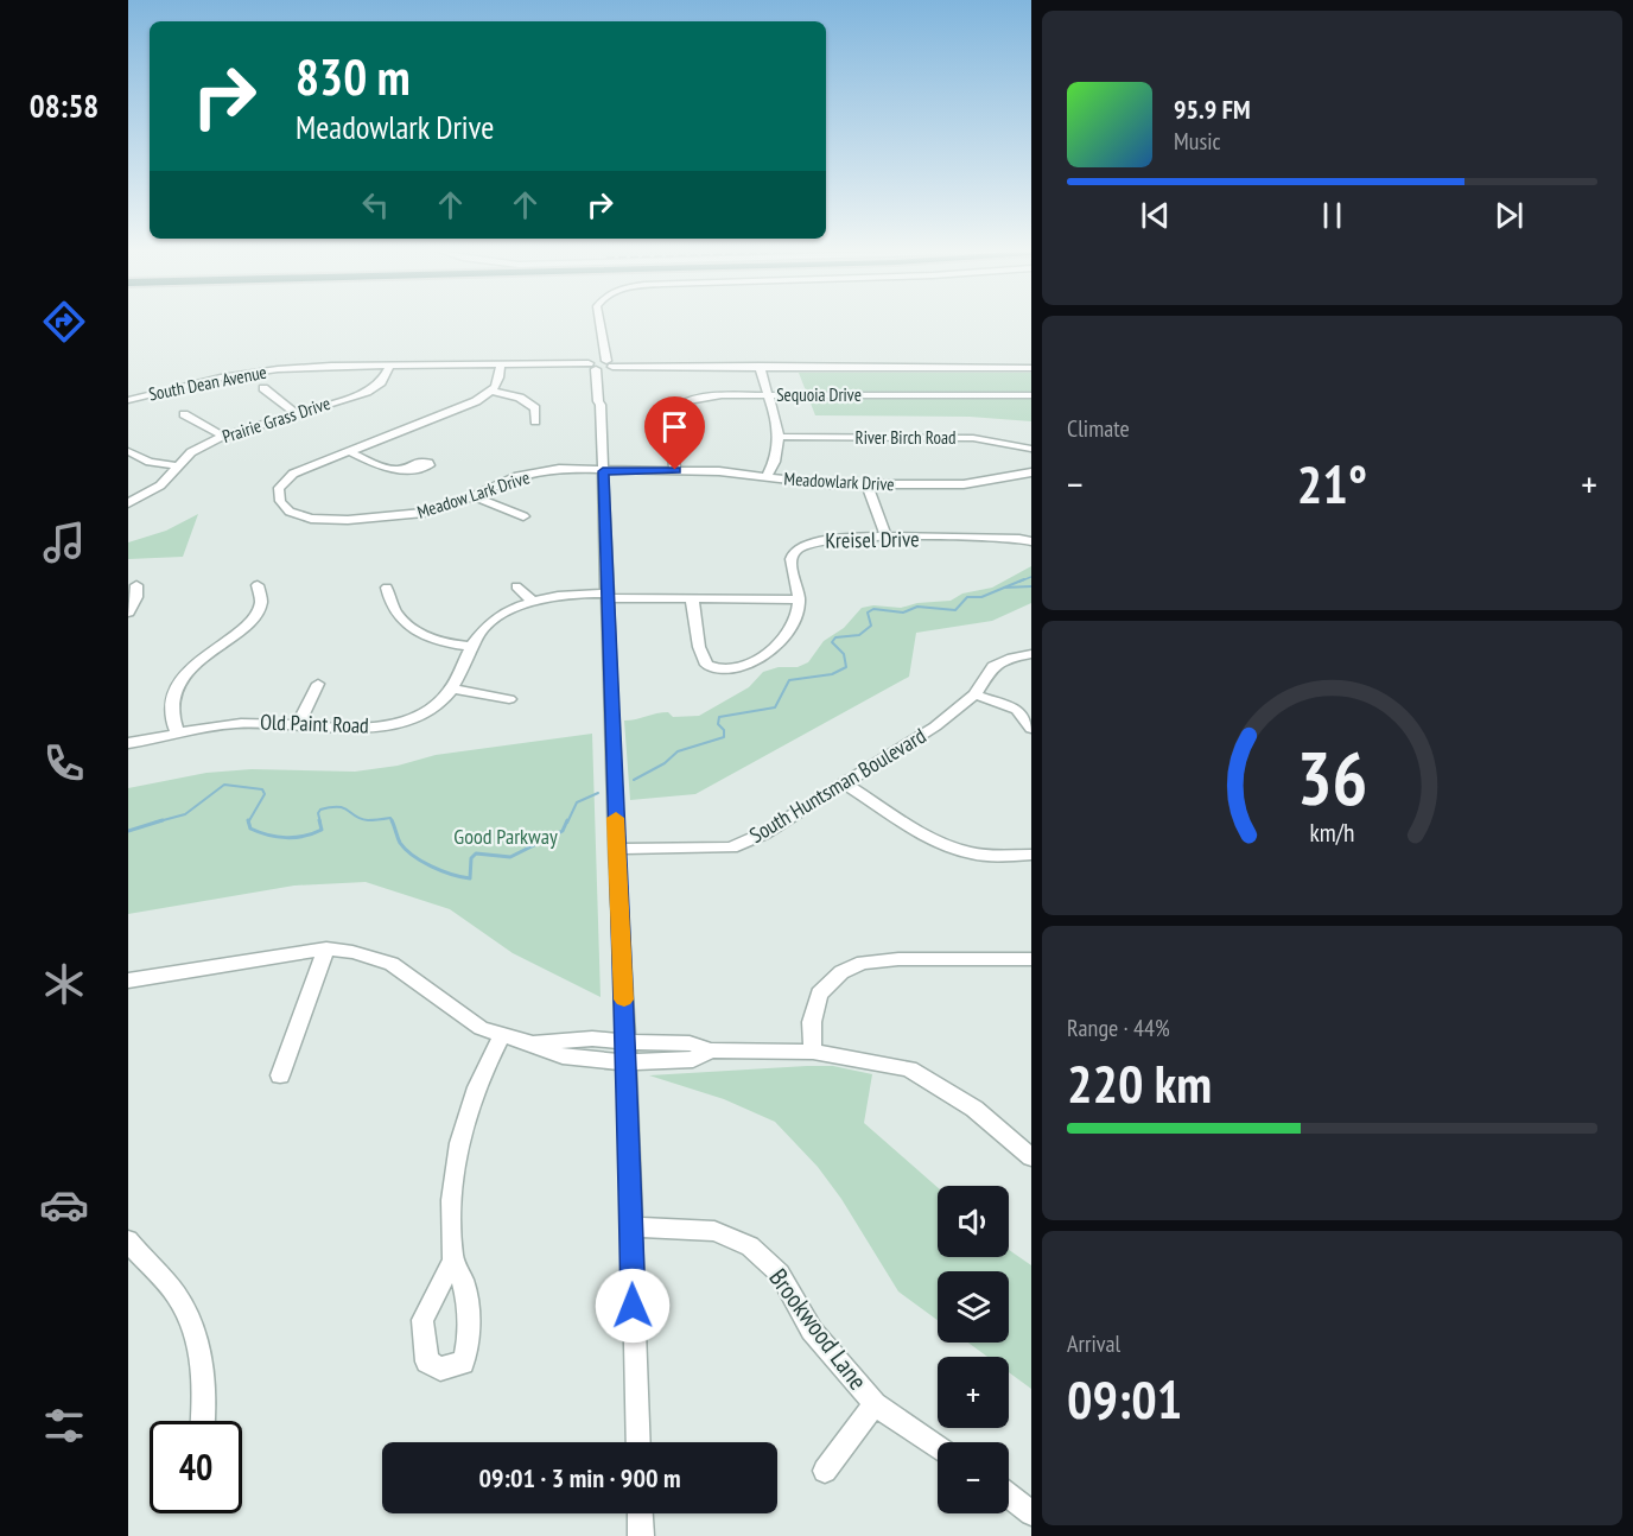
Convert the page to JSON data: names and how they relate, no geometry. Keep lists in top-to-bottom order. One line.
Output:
{"streets":{"street":["South Dean Avenue","Sequoia Drive","Prairie Grass Drive","River Birch Road","Meadowlark Drive","Meadow Lark Drive","Kreisel Drive","Old Paint Road","South Huntsman Boulevard","Brookwood Lane"]},"crossings":[["South Dean Avenue","Prairie Grass Drive"],["Sequoia Drive","Meadowlark Drive"],["Meadowlark Drive","Meadow Lark Drive"],["Kreisel Drive","Old Paint Road"]],"parks":["Good Parkway"],"page":{"tabs":"08:58","turn":["830 m","Meadowlark Drive"],"song":["95.9 FM","Music"],"tile":["Climate",["Range · 44%","220 km"],["Arrival","09:01"]],"heat":["−","21°","+"],"map_buttons":["+","−"],"limit":"40","trip":"09:01 · 3 min · 900 m","gauge":["36","km/h"]}}
